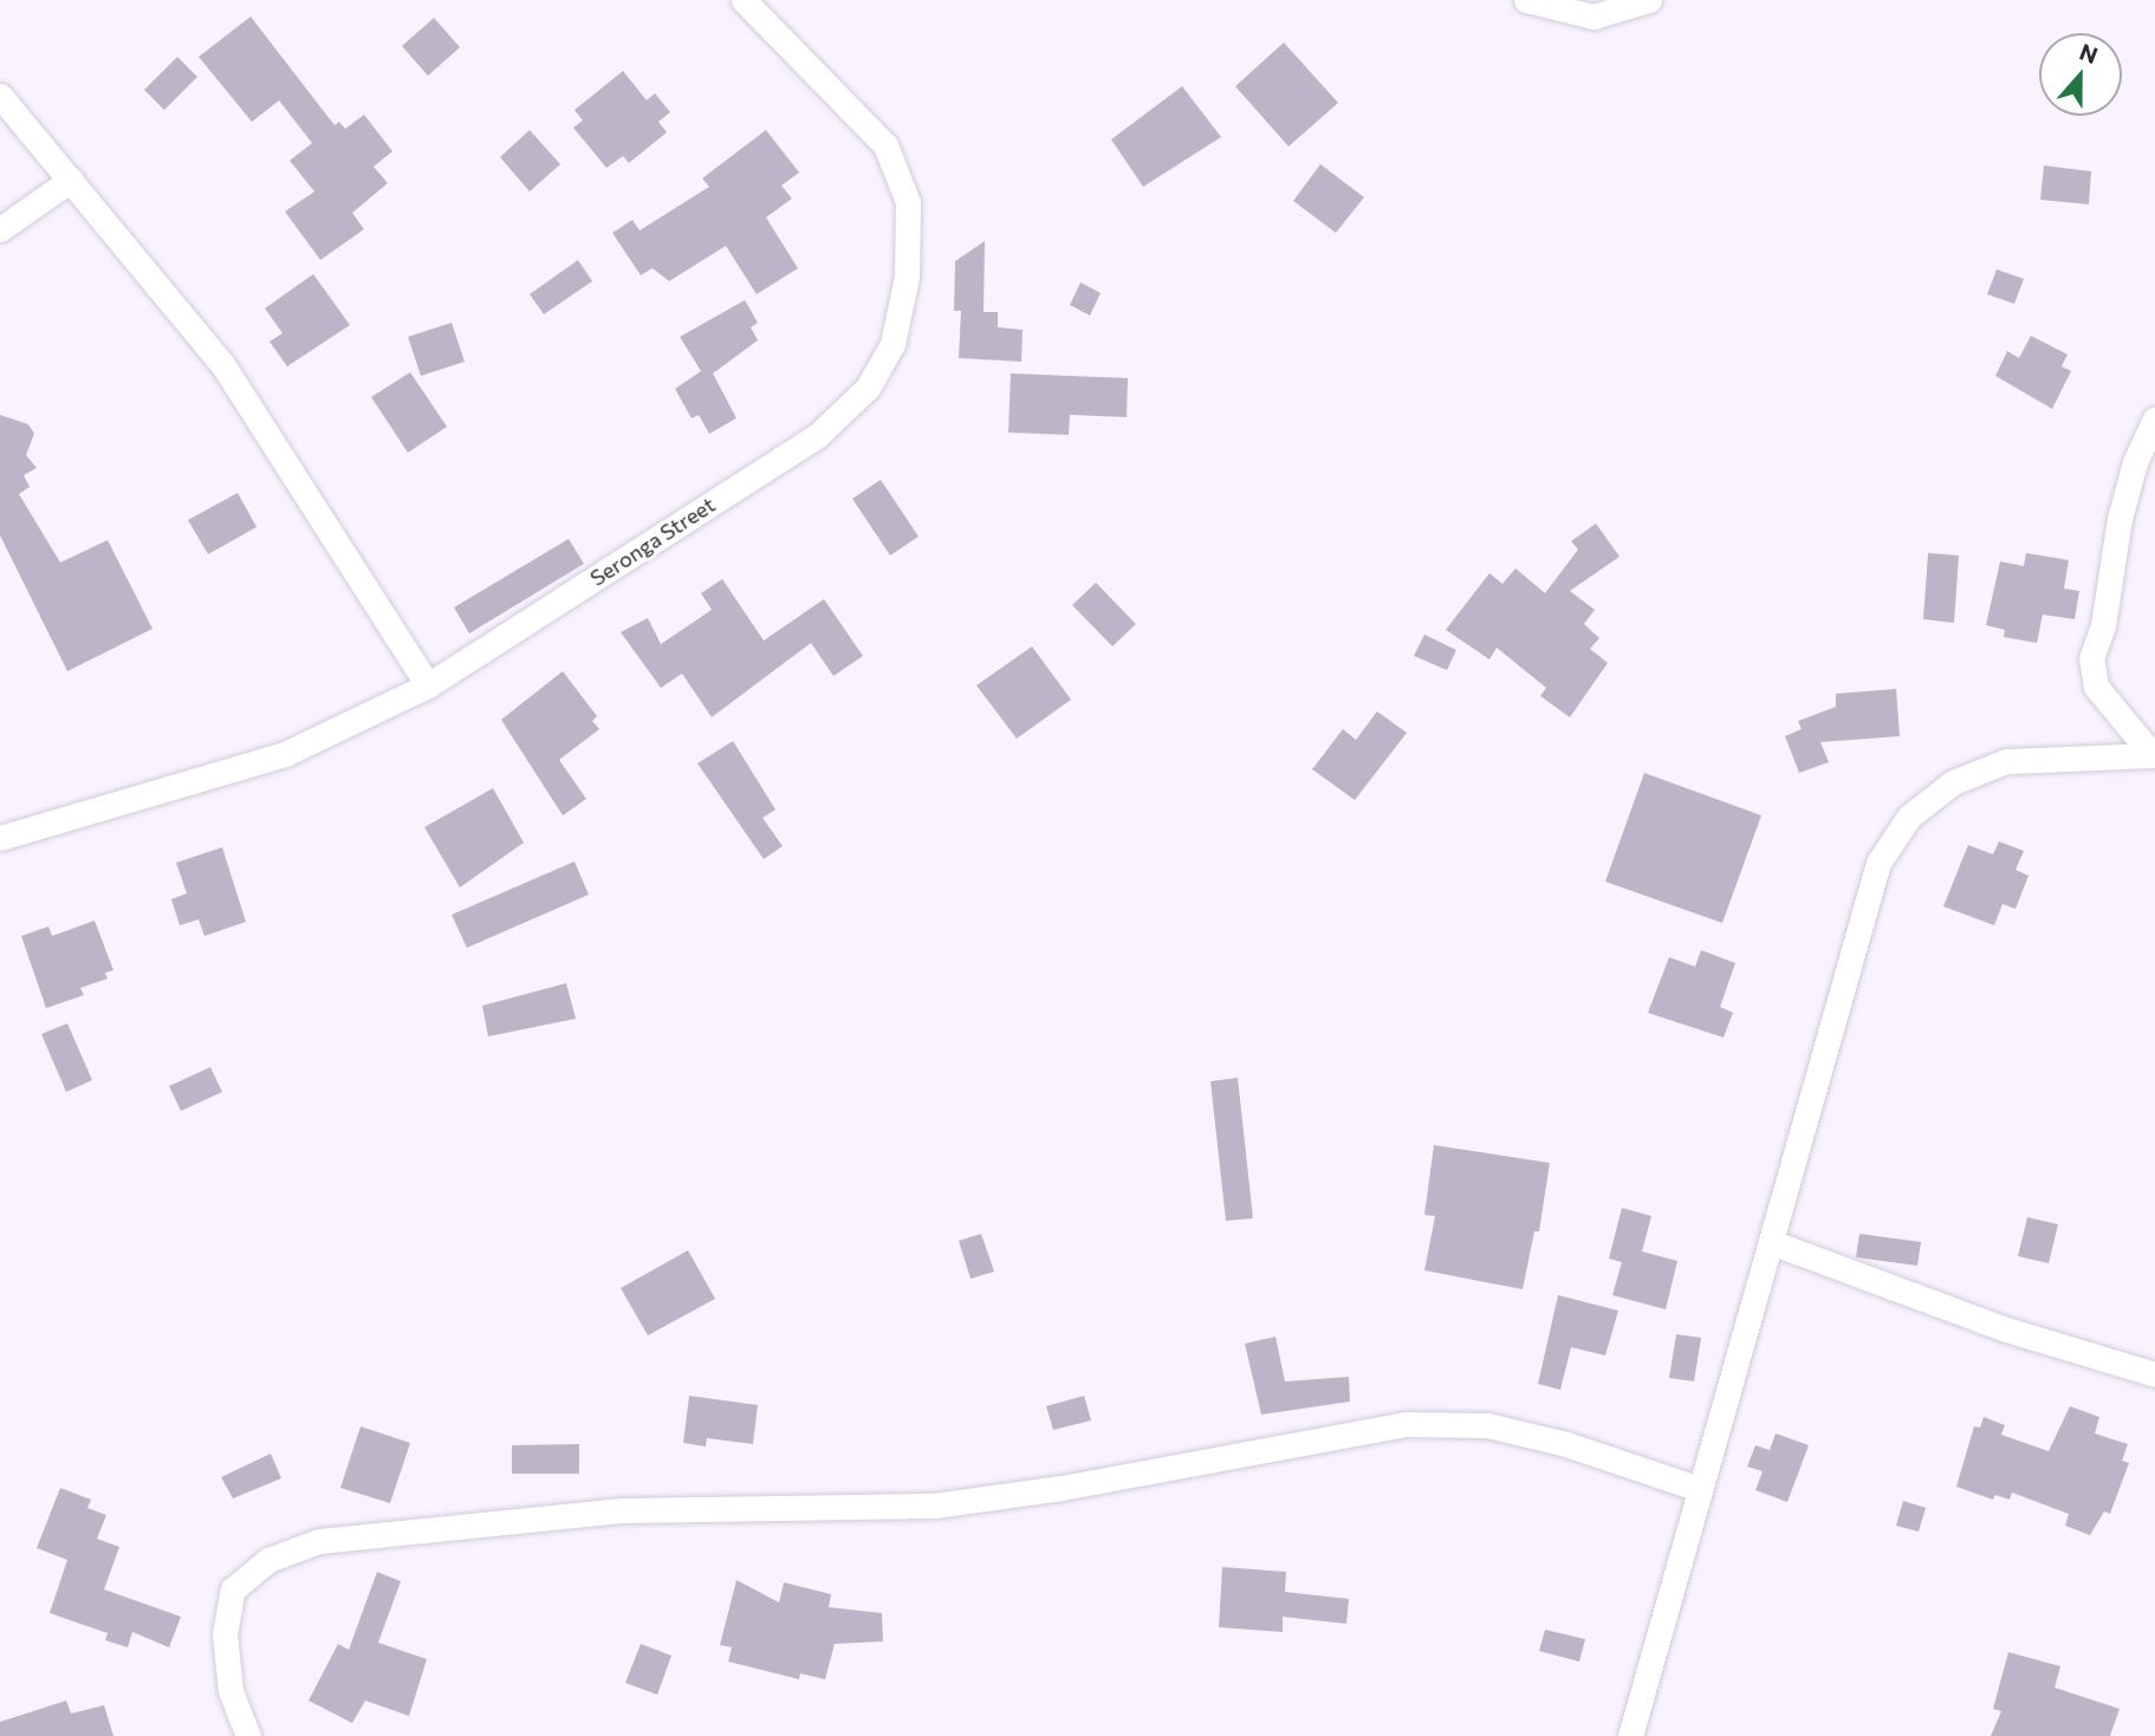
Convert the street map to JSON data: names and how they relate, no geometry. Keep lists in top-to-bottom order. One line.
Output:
{"streets":{"street":["Seronga Street"]},"north":"top"}
